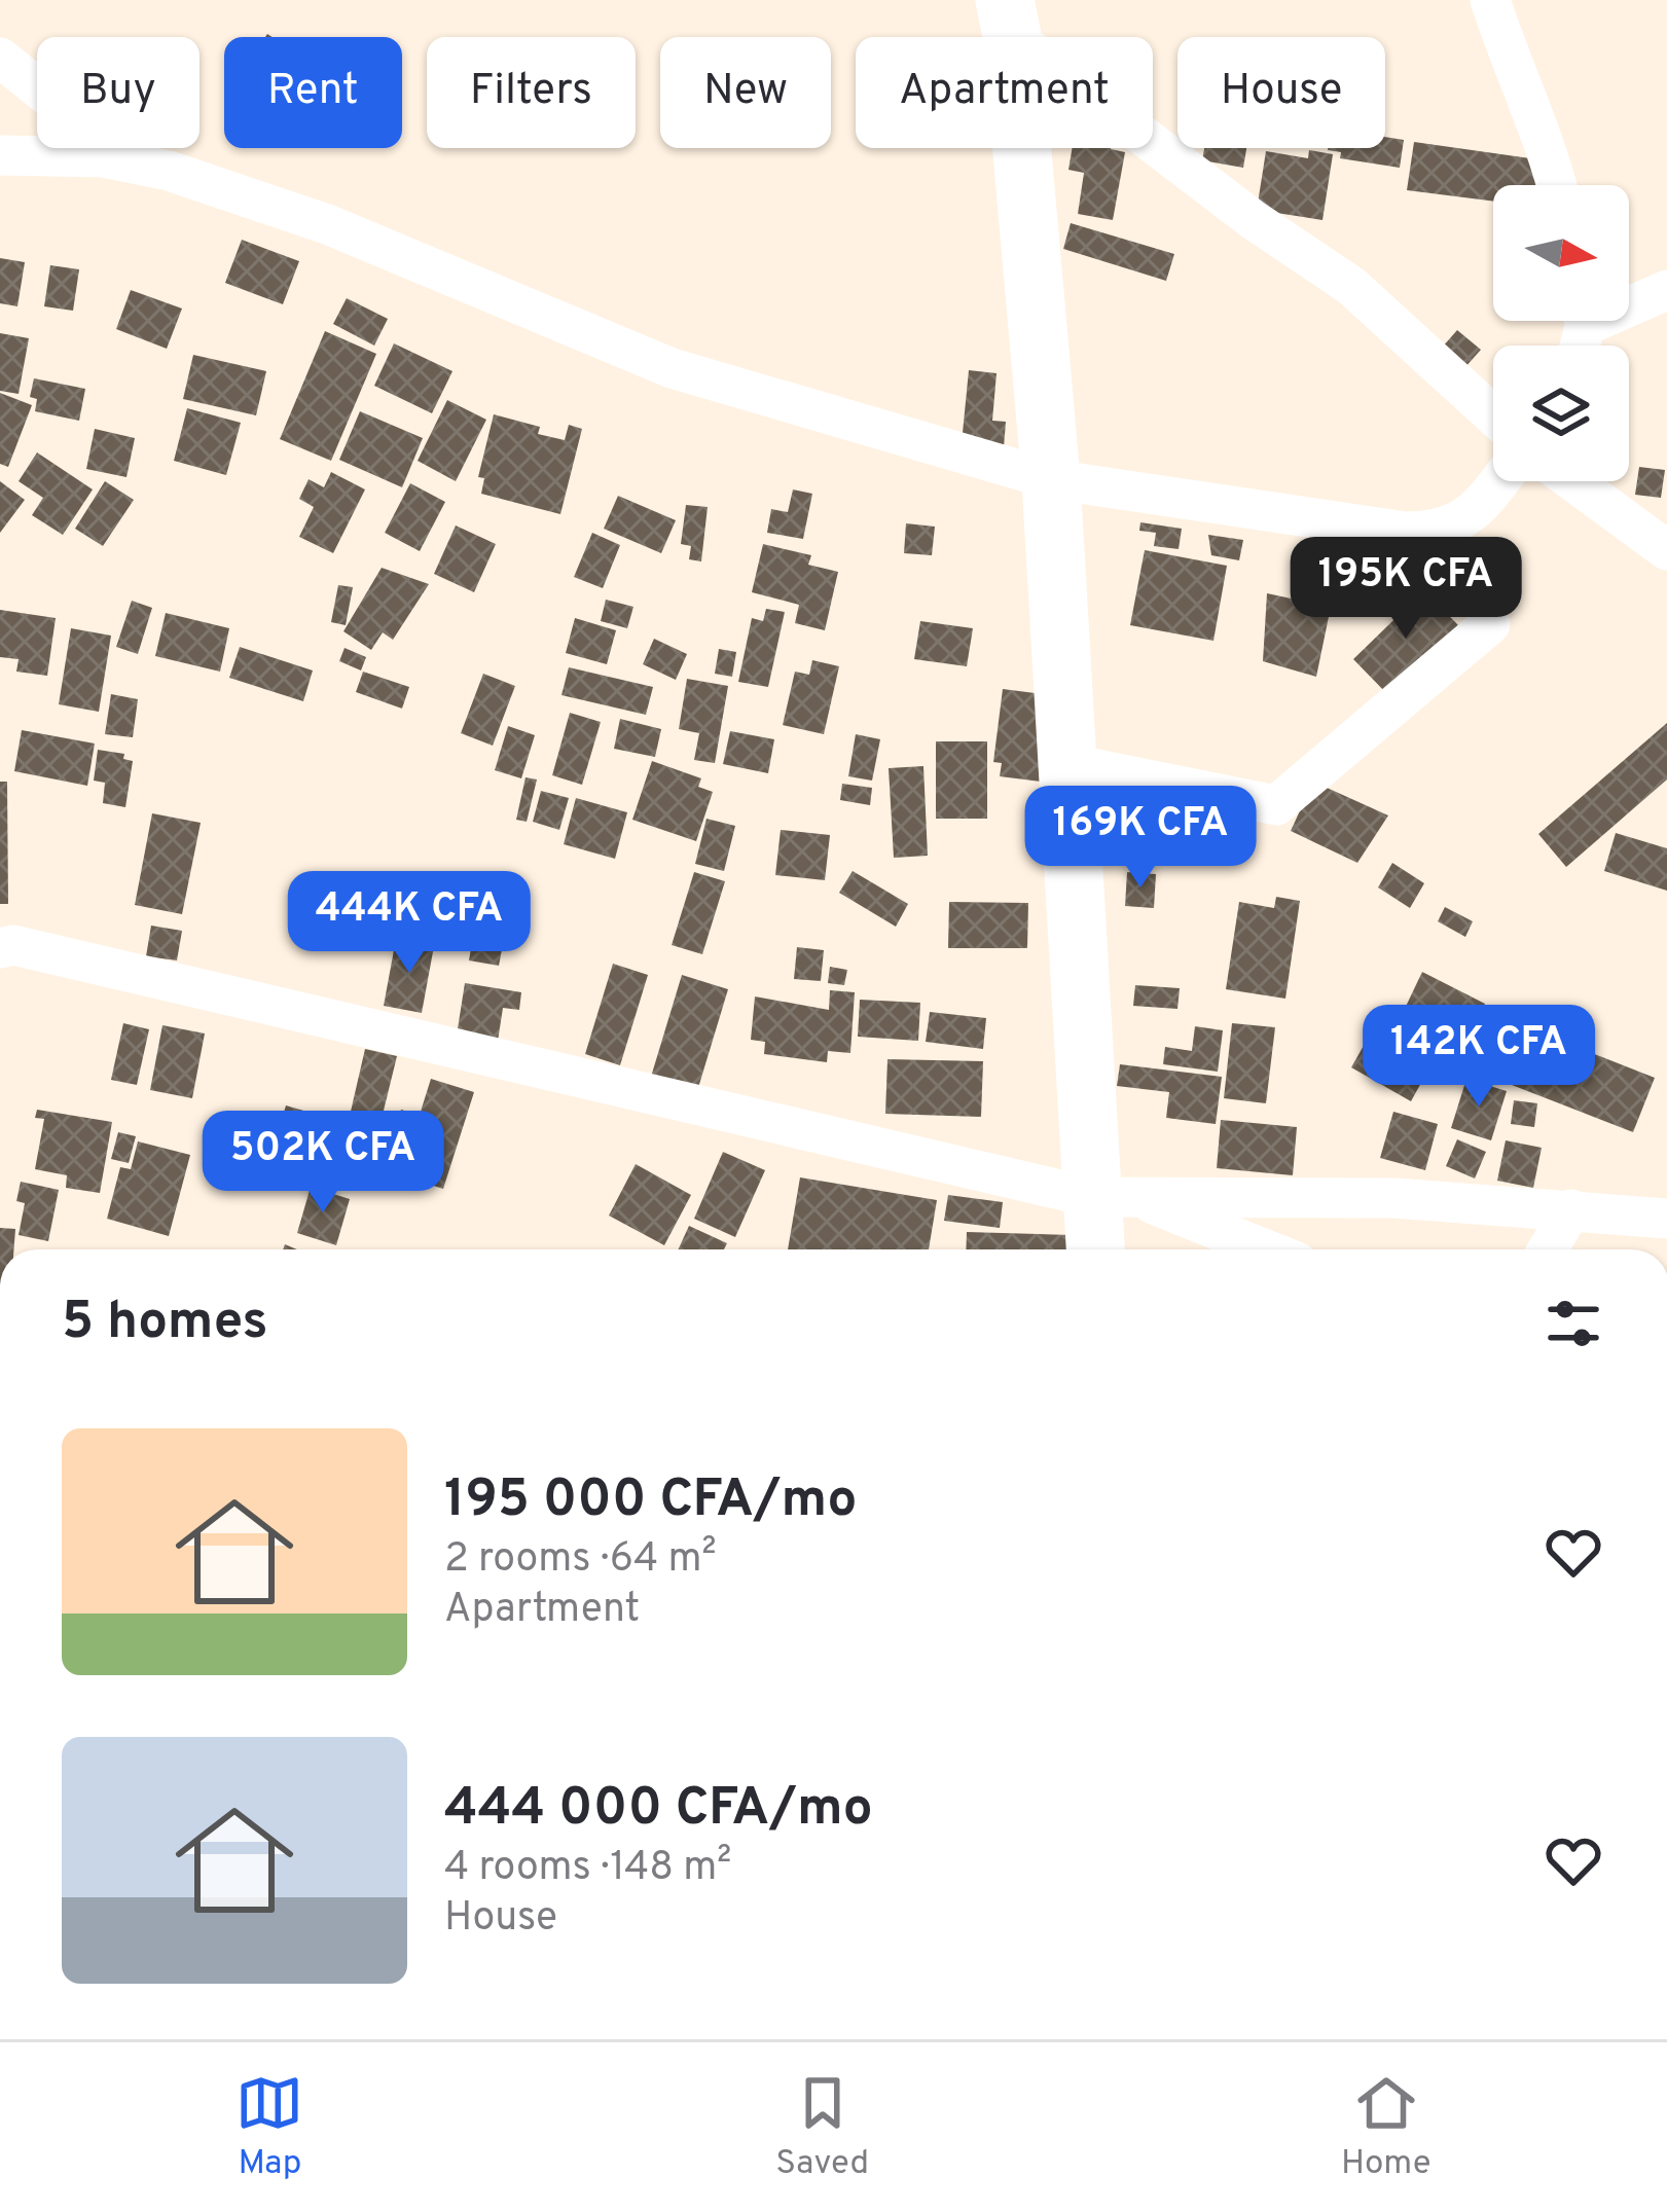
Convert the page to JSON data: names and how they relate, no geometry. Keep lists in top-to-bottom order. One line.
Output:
{"north":"right","page":{"chip":["Buy","Rent","Filters","New","Apartment","House"],"price":["195K CFA","169K CFA","444K CFA","142K CFA","502K CFA"],"heading":"5 homes","list":[{"name":"195 000 CFA/mo","note":"2 rooms · 64 m² · Apartment"},{"name":"444 000 CFA/mo","note":"4 rooms · 148 m² · House"}],"tabs":["Map","Saved","Home"]}}
